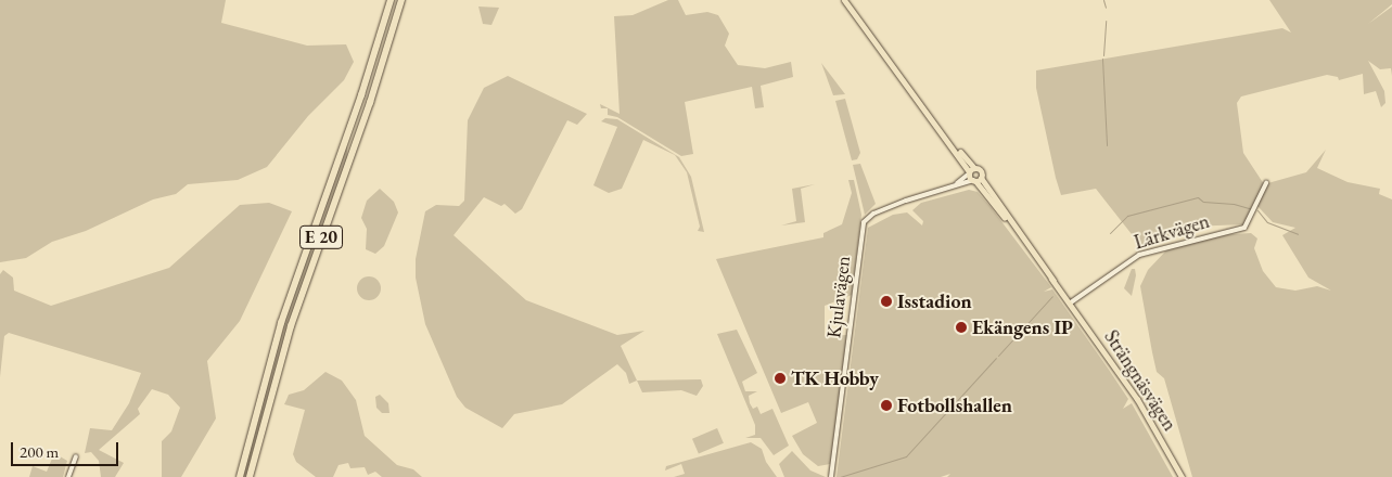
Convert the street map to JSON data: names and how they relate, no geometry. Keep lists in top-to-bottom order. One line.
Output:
{"streets":{"highway":["E 20"],"main road":["Strängnäsvägen"],"street":["Lärkvägen","Kjulavägen"]},"crossings":[["Lärkvägen","Strängnäsvägen"],["Kjulavägen","Strängnäsvägen"]],"places":["Isstadion","Ekängens IP","TK Hobby","Fotbollshallen"],"scale_bar":"200 m"}
